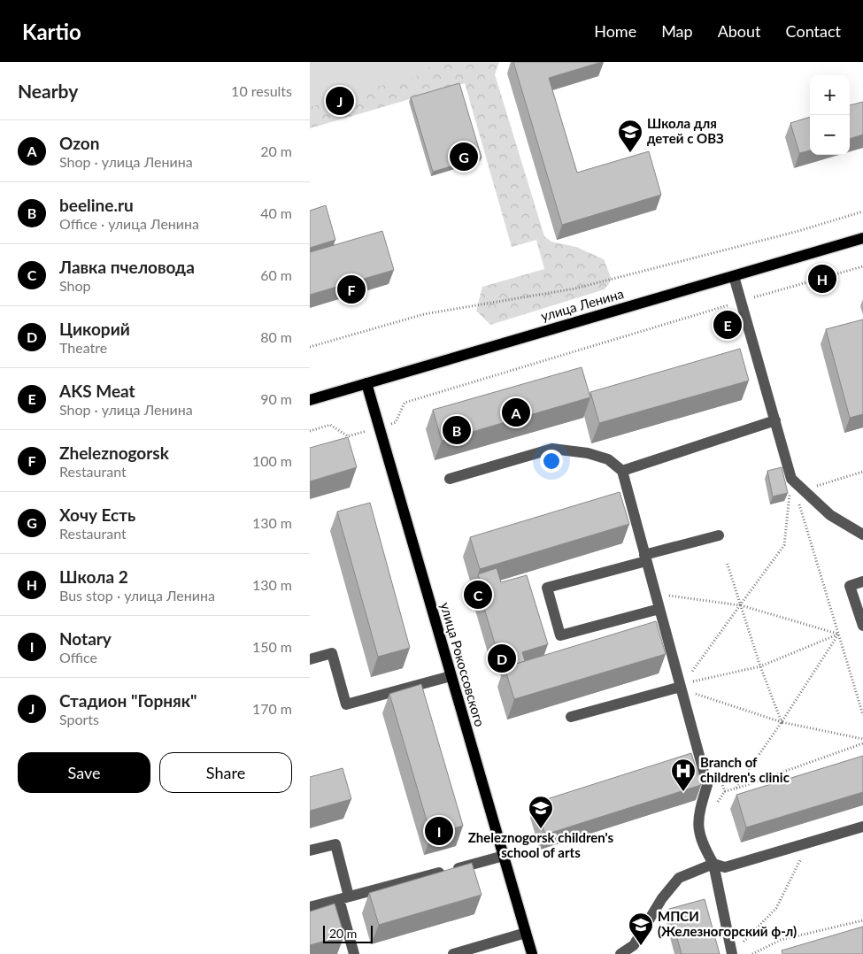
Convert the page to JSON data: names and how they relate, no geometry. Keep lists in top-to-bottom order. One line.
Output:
{"streets":{"main road":["улица Ленина","улица Рокоссовского"]},"crossings":[["улица Ленина","улица Рокоссовского"]],"places":{"school or university":["Школа для детей с ОВЗ","Zheleznogorsk children's school of arts","МПСИ (Железногорский ф-л)"],"hospital":["Branch of children's clinic"]},"scale_bar":"20 m","page":{"header":"Kartio","nav":["Home","Map","About","Contact"],"heading":["Nearby","10 results"],"map_buttons":["+","−"],"pins":["J","G","H","F","E","A","B","C","D","I"],"list":[{"mark":"A","name":"Ozon","note":"Shop · улица Ленина","value":"20 m"},{"mark":"B","name":"beeline.ru","note":"Office · улица Ленина","value":"40 m"},{"mark":"C","name":"Лавка пчеловода","note":"Shop","value":"60 m"},{"mark":"D","name":"Цикорий","note":"Theatre","value":"80 m"},{"mark":"E","name":"AKS Meat","note":"Shop · улица Ленина","value":"90 m"},{"mark":"F","name":"Zheleznogorsk","note":"Restaurant","value":"100 m"},{"mark":"G","name":"Хочу Есть","note":"Restaurant","value":"130 m"},{"mark":"H","name":"Школа 2","note":"Bus stop · улица Ленина","value":"130 m"},{"mark":"I","name":"Notary","note":"Office","value":"150 m"},{"mark":"J","name":"Стадион \"Горняк\"","note":"Sports","value":"170 m"}],"buttons":["Save","Share"],"scale":"20 m"}}
